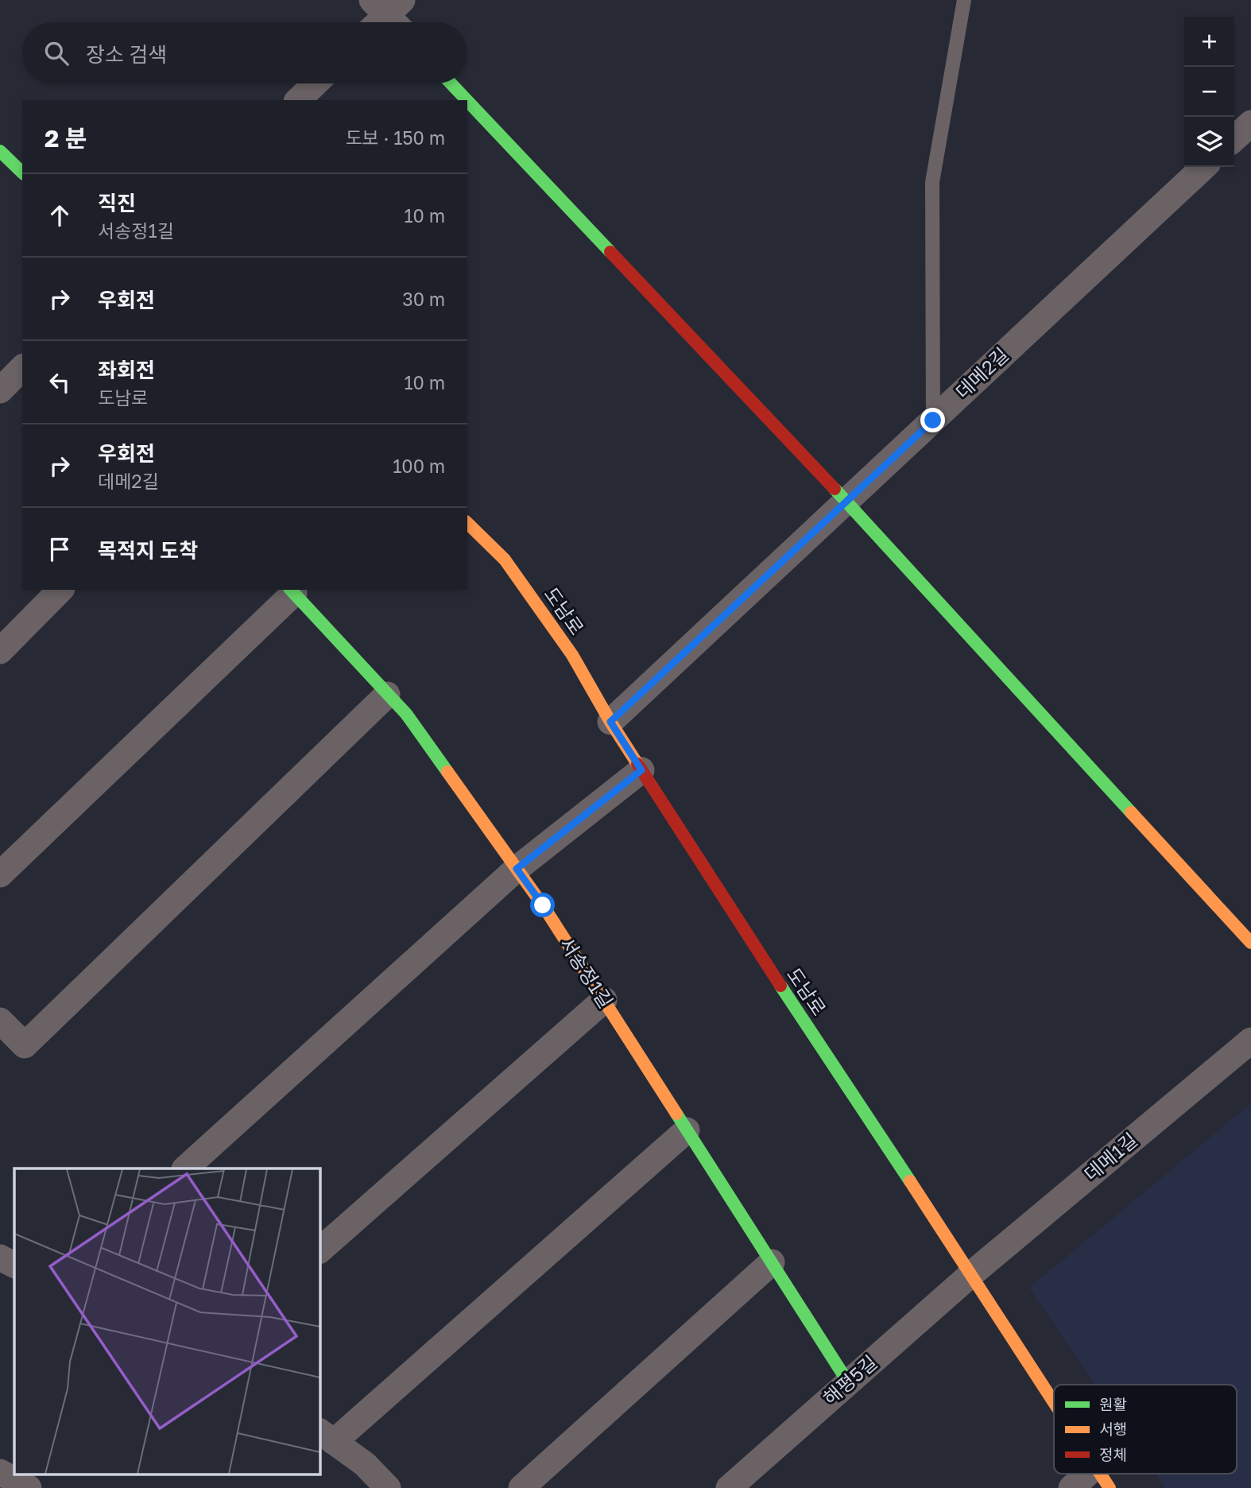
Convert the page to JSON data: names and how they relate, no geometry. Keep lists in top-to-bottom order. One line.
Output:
{"streets":{"street":["데메2길","도남로","서송정1길","데메1길","해평5길"]},"crossings":[["데메2길","도남로"],["도남로","데메1길"],["도남로","해평5길"],["서송정1길","해평5길"],["데메1길","해평5길"]],"legend":["원활","서행","정체"],"page":{"map_buttons":["+","−"],"search":"장소 검색","heading":["2 분","도보 · 150 m"],"list":[["직진","서송정1길","10 m"],["우회전","30 m"],["좌회전","도남로","10 m"],["우회전","데메2길","100 m"],"목적지 도착"]}}
